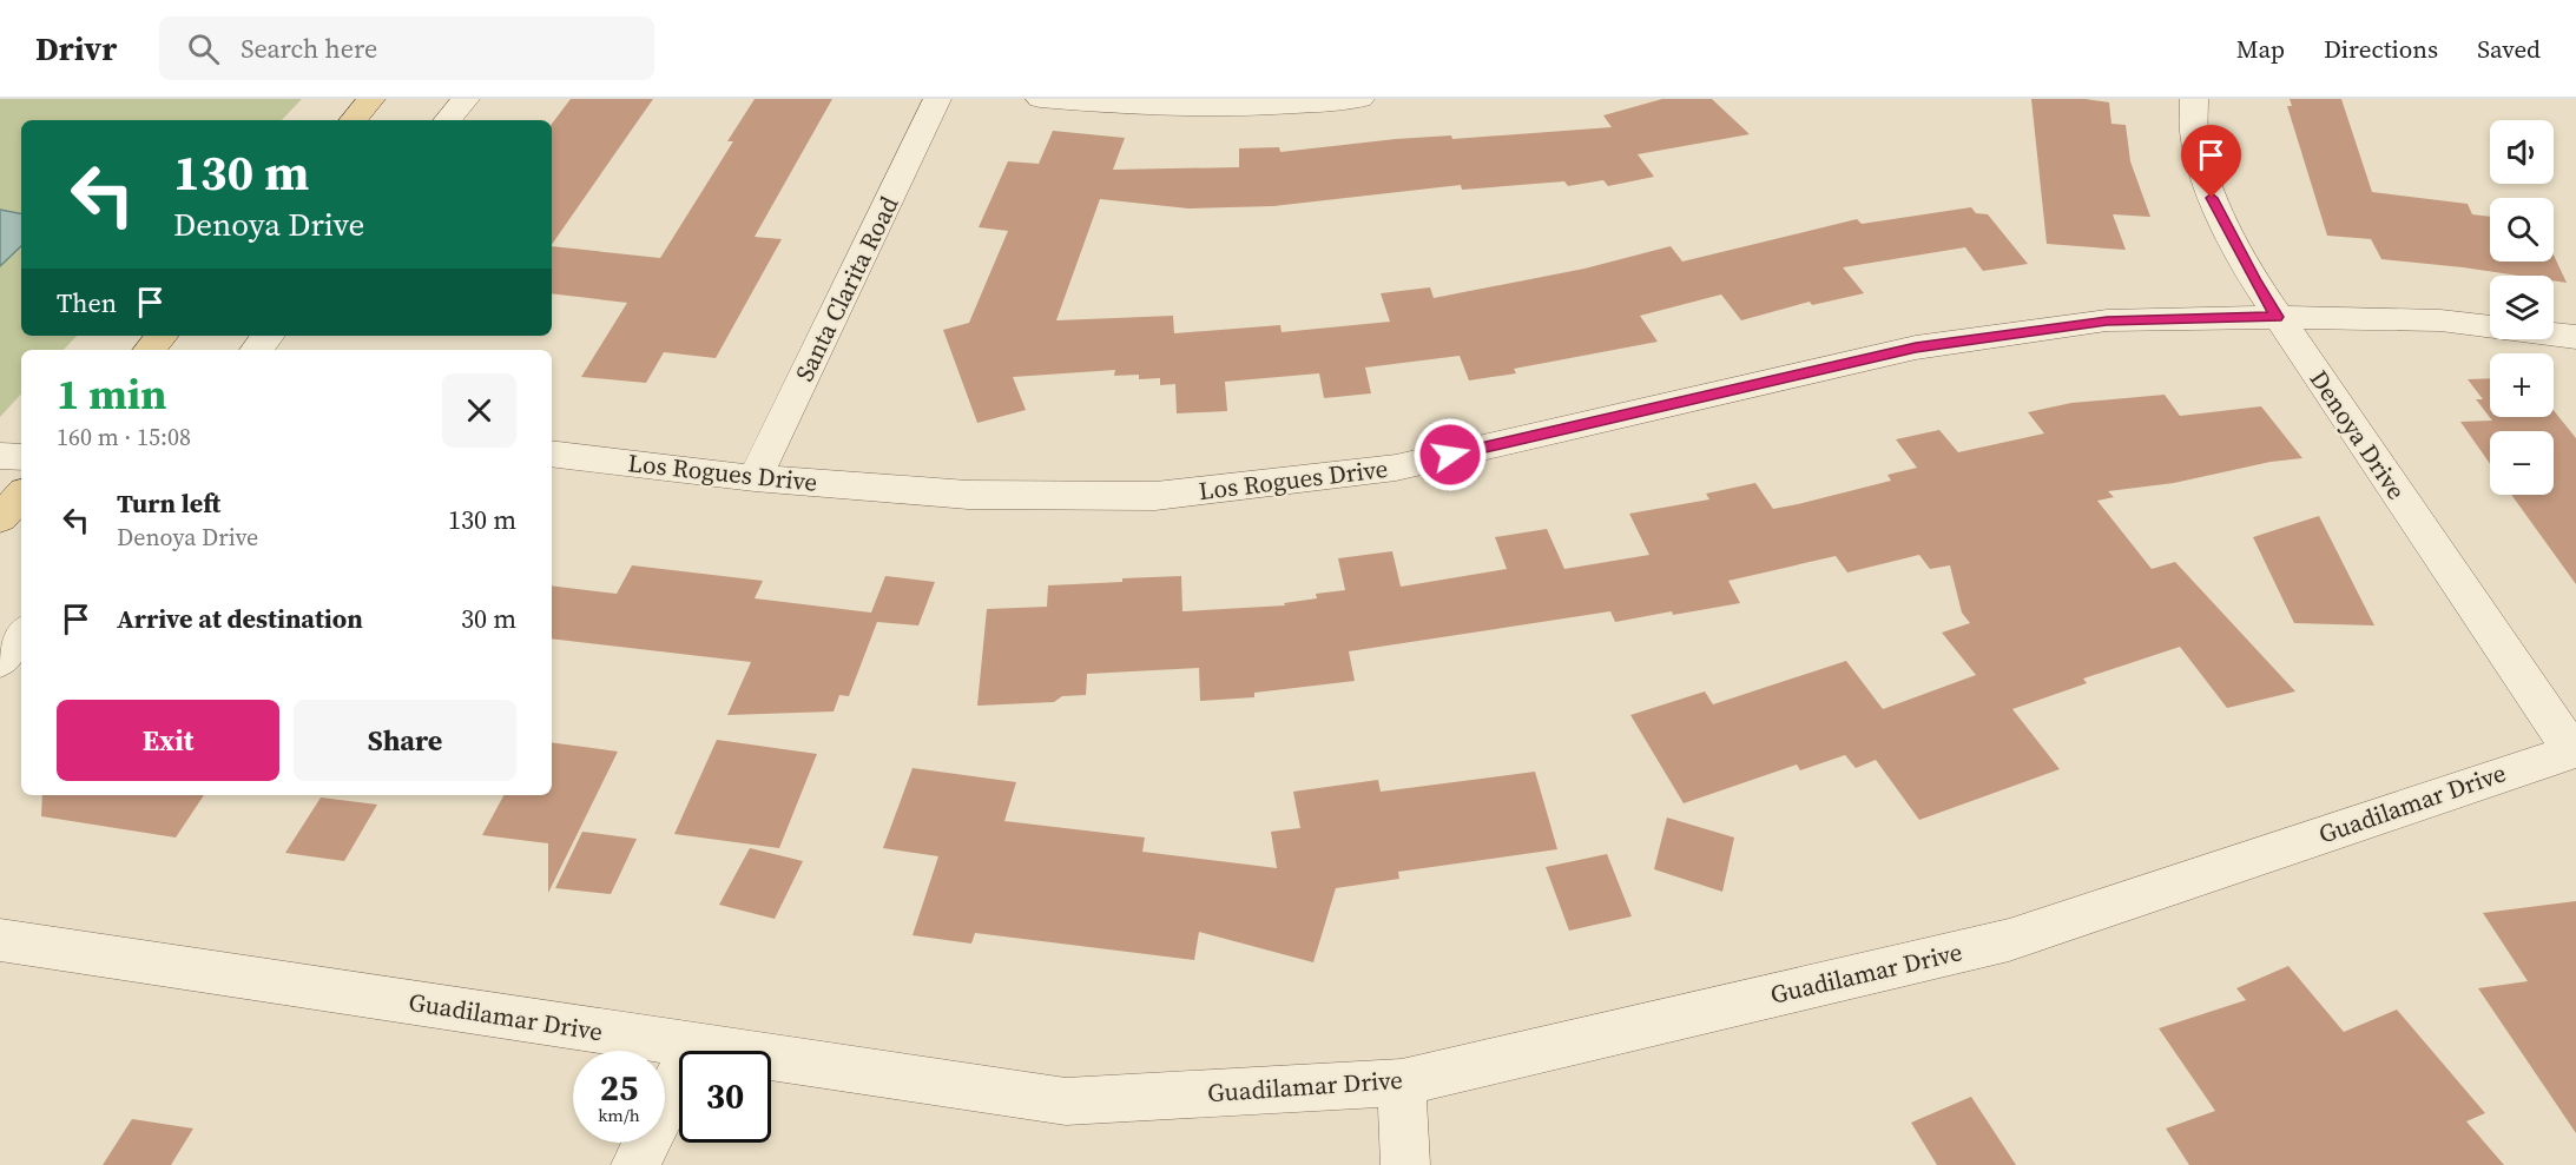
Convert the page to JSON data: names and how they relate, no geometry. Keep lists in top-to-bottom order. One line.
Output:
{"streets":{"street":["Santa Clarita Road","Denoya Drive","Los Rogues Drive","Guadilamar Drive"]},"crossings":[["Santa Clarita Road","Los Rogues Drive"],["Denoya Drive","Los Rogues Drive"],["Denoya Drive","Guadilamar Drive"]],"page":{"header":"Drivr","search":"Search here","nav":["Map","Directions","Saved"],"map_buttons":["+","−"],"turn":["130 m","Denoya Drive"],"then":"Then","heading":["1 min","160 m · 15:08"],"list":[{"name":"Turn left","note":"Denoya Drive","value":"130 m"},{"name":"Arrive at destination","value":"30 m"}],"buttons":["Exit","Share"],"speed":"25 km/h","limit":"30"}}
